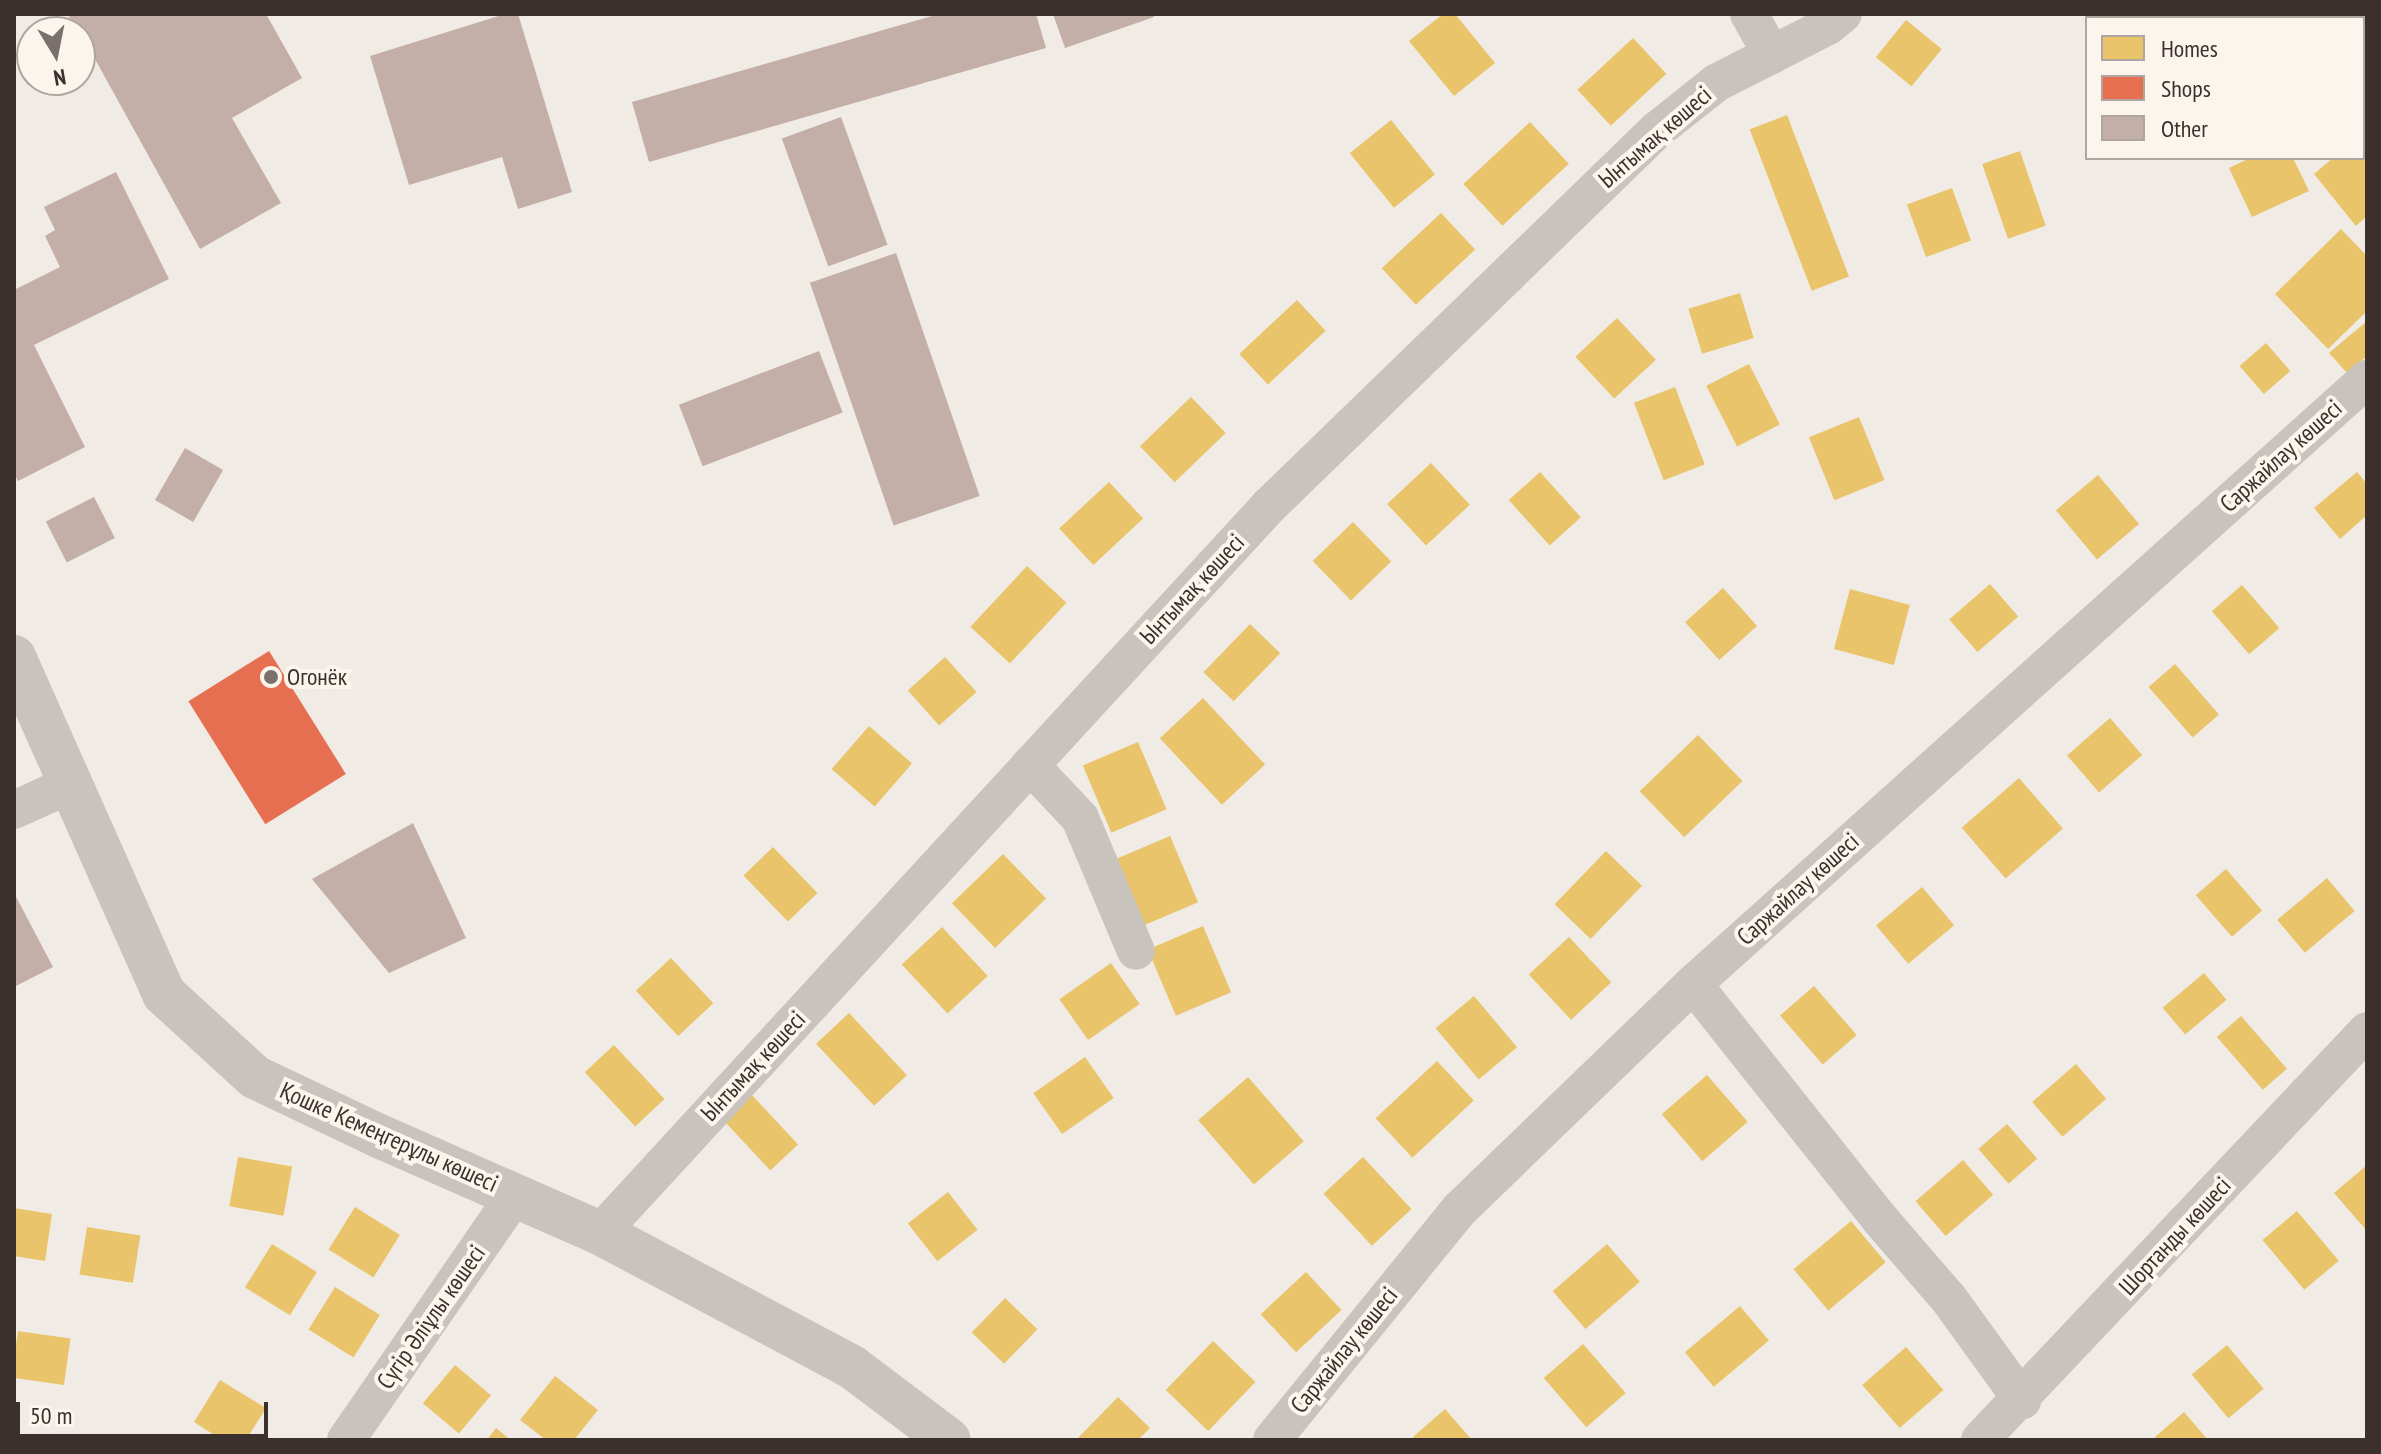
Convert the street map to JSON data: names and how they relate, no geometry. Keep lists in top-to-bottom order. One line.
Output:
{"streets":{"street":["Ынтымақ көшесі","Саржайлау көшесі","Қошке Кемеңгерұлы көшесі","Шортанды көшесі","Сүгір Әліұлы көшесі"]},"crossings":[["Ынтымақ көшесі","Қошке Кемеңгерұлы көшесі"],["Қошке Кемеңгерұлы көшесі","Сүгір Әліұлы көшесі"]],"places":["Огонёк"],"legend":["Homes","Shops","Other"],"scale_bar":"50 m","north":"bottom"}
